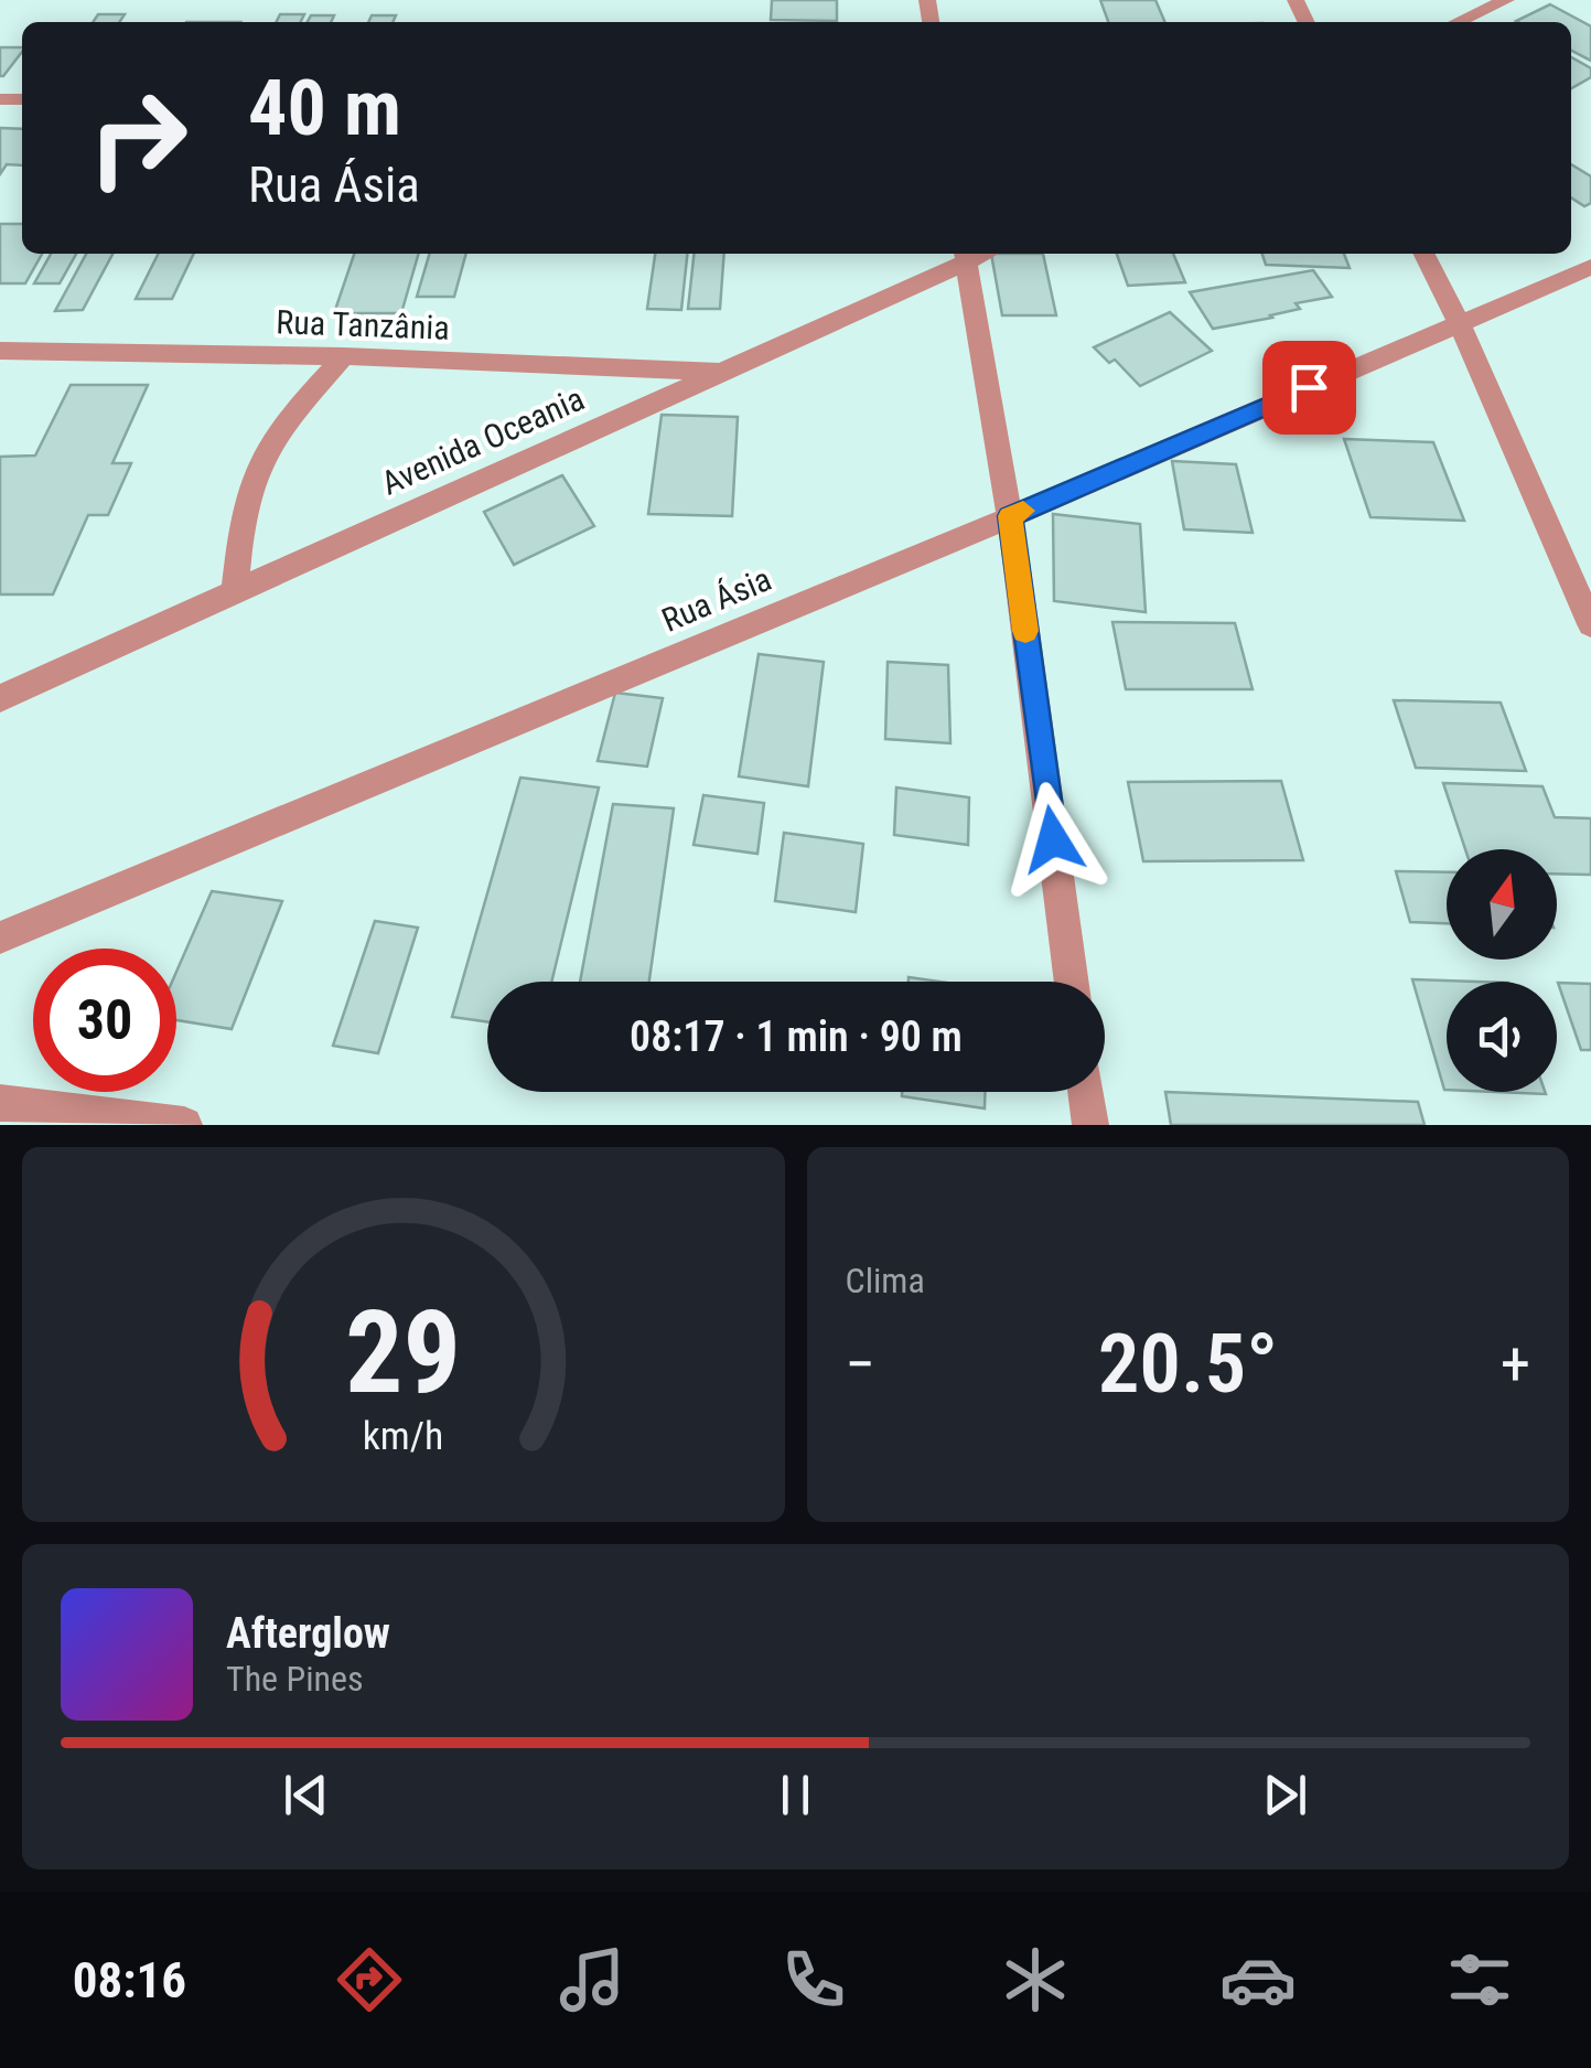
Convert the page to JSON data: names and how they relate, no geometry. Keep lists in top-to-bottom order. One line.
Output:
{"streets":{"street":["Rua Tanzânia","Avenida Oceania","Rua Ásia"]},"crossings":[["Rua Tanzânia","Avenida Oceania"]],"north":"top","page":{"turn":["40 m","Rua Ásia"],"limit":"30","trip":"08:17 · 1 min · 90 m","tile":"Clima","heat":["−","20.5°","+"],"song":["Afterglow","The Pines"],"tabs":"08:16","gauge":["29","km/h"]}}
